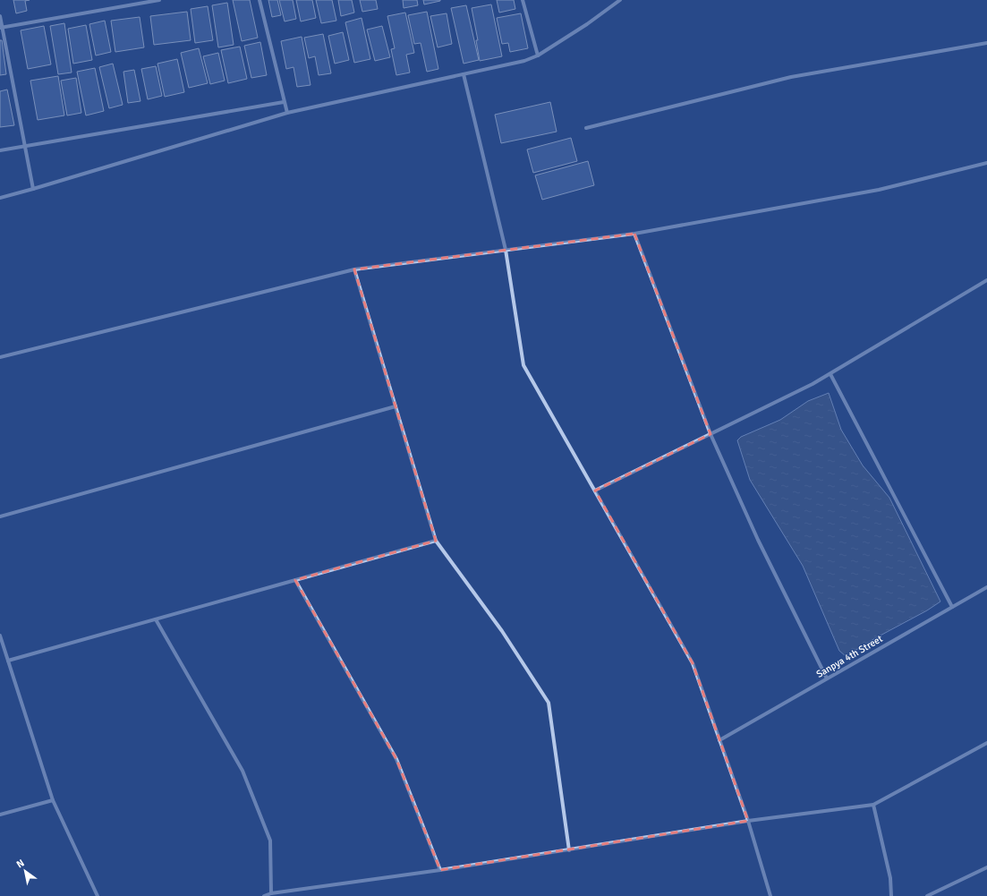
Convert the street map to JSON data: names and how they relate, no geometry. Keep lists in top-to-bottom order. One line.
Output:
{"streets":{"street":["Sanpya 4th Street"]},"north":"top left"}
